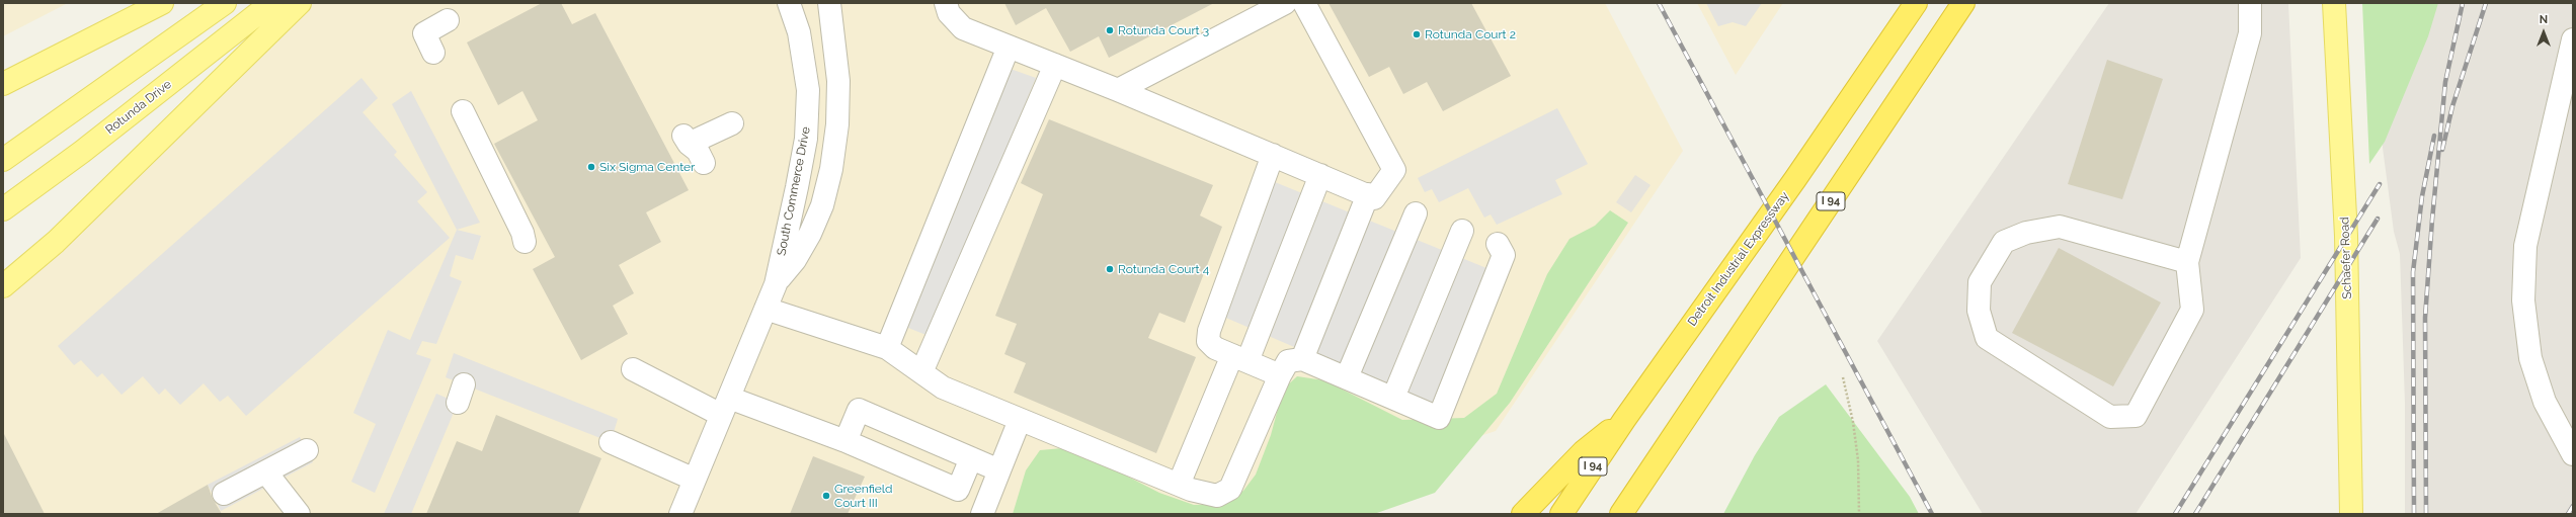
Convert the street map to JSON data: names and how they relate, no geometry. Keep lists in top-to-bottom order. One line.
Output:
{"streets":{"highway":["I 94","Detroit Industrial Expressway"],"main road":["Rotunda Drive","Schaefer Road"],"street":["South Commerce Drive"]},"places":["Rotunda Court 3","Rotunda Court 2","Six Sigma Center","Rotunda Court 4","Greenfield Court III"],"north":"top"}
